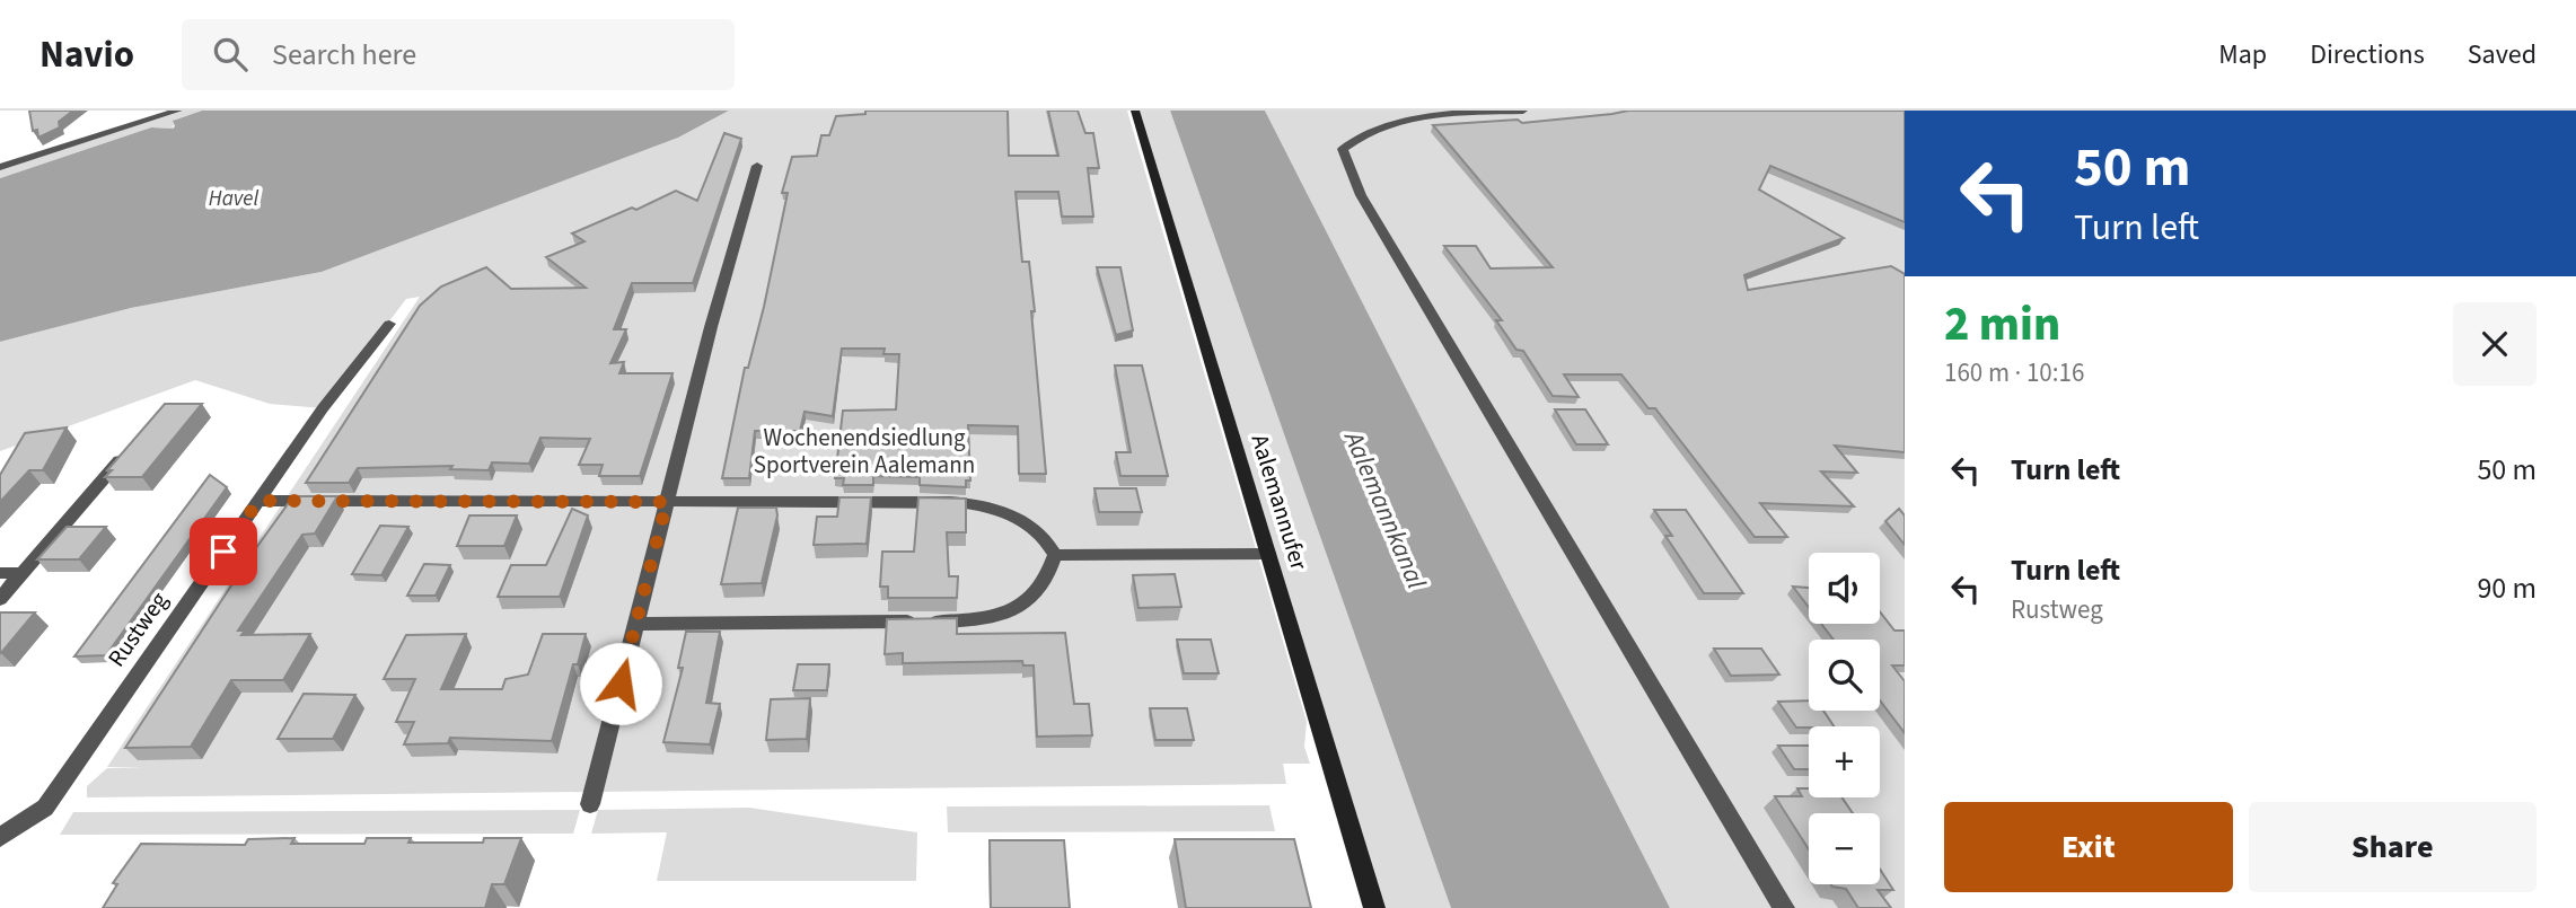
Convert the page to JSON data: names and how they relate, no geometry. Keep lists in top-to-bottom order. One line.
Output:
{"streets":{"street":["Aalemannufer","Rustweg"]},"water":["Havel","Aalemannkanal"],"parks":["Wochenendsiedlung Sportverein Aalemann"],"page":{"header":"Navio","search":"Search here","nav":["Map","Directions","Saved"],"turn":["50 m","Turn left"],"heading":["2 min","160 m · 10:16"],"list":[{"name":"Turn left","value":"50 m"},{"name":"Turn left","note":"Rustweg","value":"90 m"}],"map_buttons":["+","−"],"buttons":["Exit","Share"]}}
